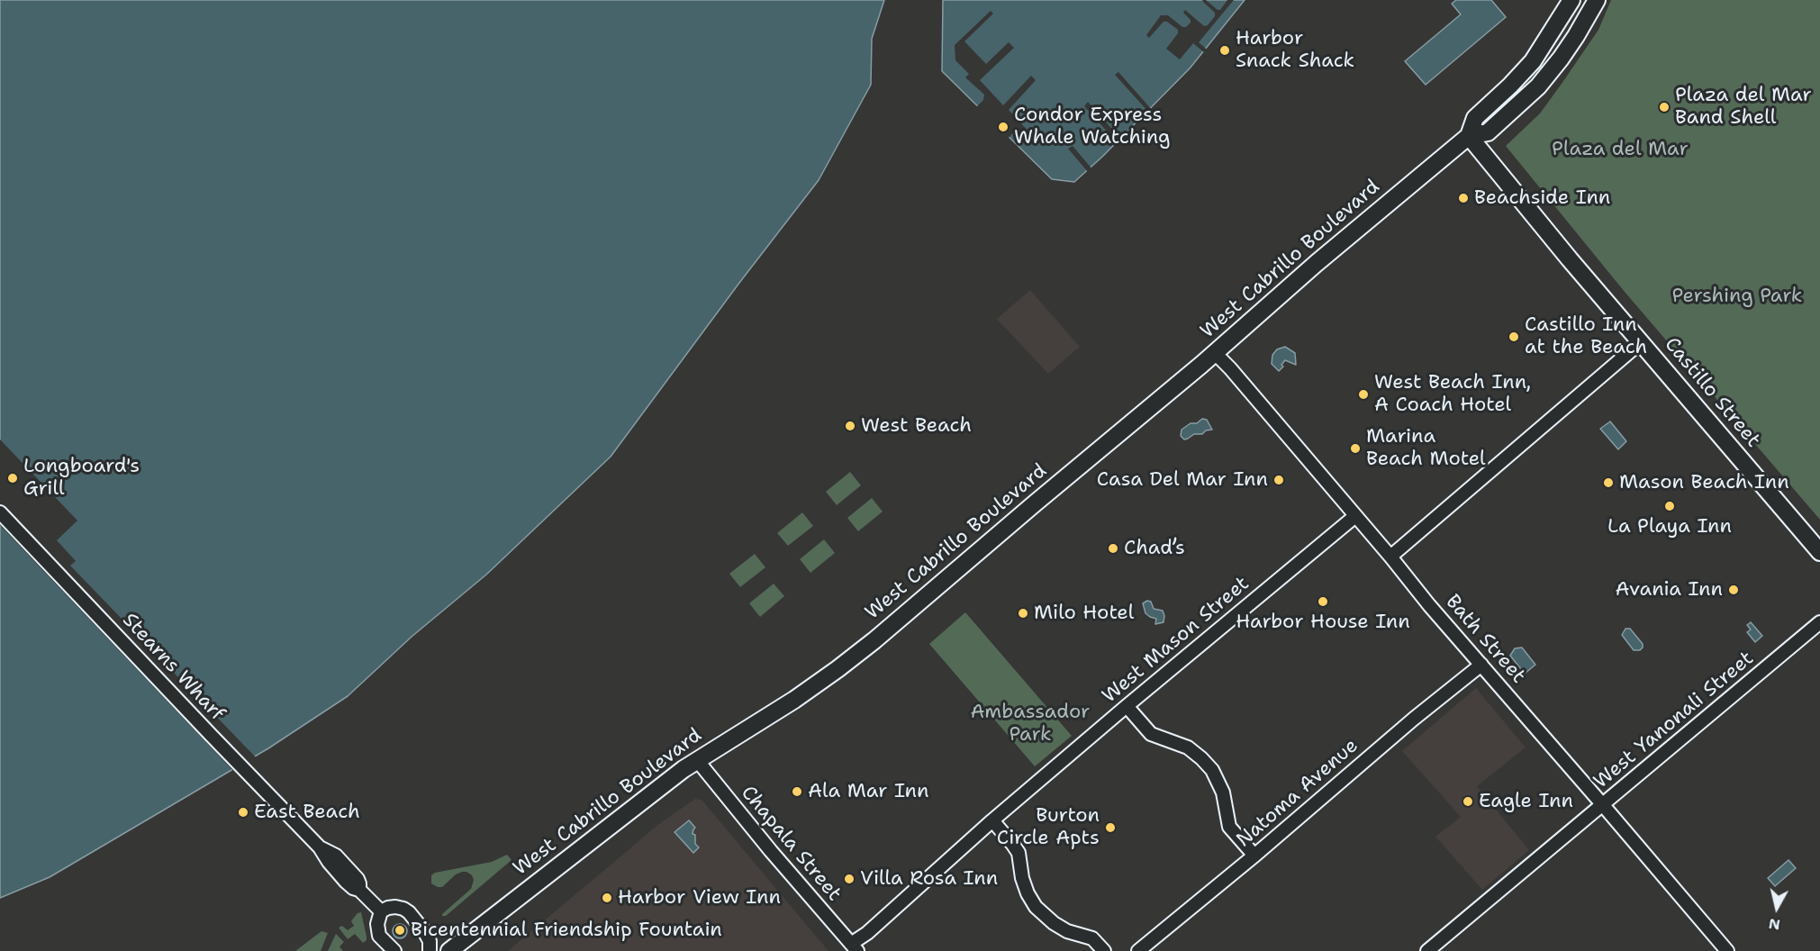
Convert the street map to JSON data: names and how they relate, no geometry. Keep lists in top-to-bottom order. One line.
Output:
{"streets":{"main road":["West Cabrillo Boulevard","Castillo Street"],"street":["Bath Street","West Mason Street","Stearns Wharf","West Yanonali Street","Natoma Avenue","Chapala Street"]},"crossings":[["West Cabrillo Boulevard","Castillo Street"],["West Cabrillo Boulevard","Bath Street"],["West Cabrillo Boulevard","Chapala Street"],["Bath Street","West Mason Street"],["Bath Street","West Yanonali Street"],["Bath Street","Natoma Avenue"],["West Mason Street","Chapala Street"]],"parks":["Plaza del Mar","Pershing Park","Ambassador Park"],"places":["Harbor Snack Shack","Plaza del Mar Band Shell","Condor Express Whale Watching","Beachside Inn","Castillo Inn at the Beach","West Beach Inn, A Coach Hotel","West Beach","Marina Beach Motel","Longboard's Grill","Casa Del Mar Inn","Mason Beach Inn","La Playa Inn","Chad’s","Avania Inn","Harbor House Inn","Milo Hotel","Ala Mar Inn","Eagle Inn","East Beach","Burton Circle Apts","Villa Rosa Inn","Harbor View Inn","Bicentennial Friendship Fountain"],"north":"bottom"}
